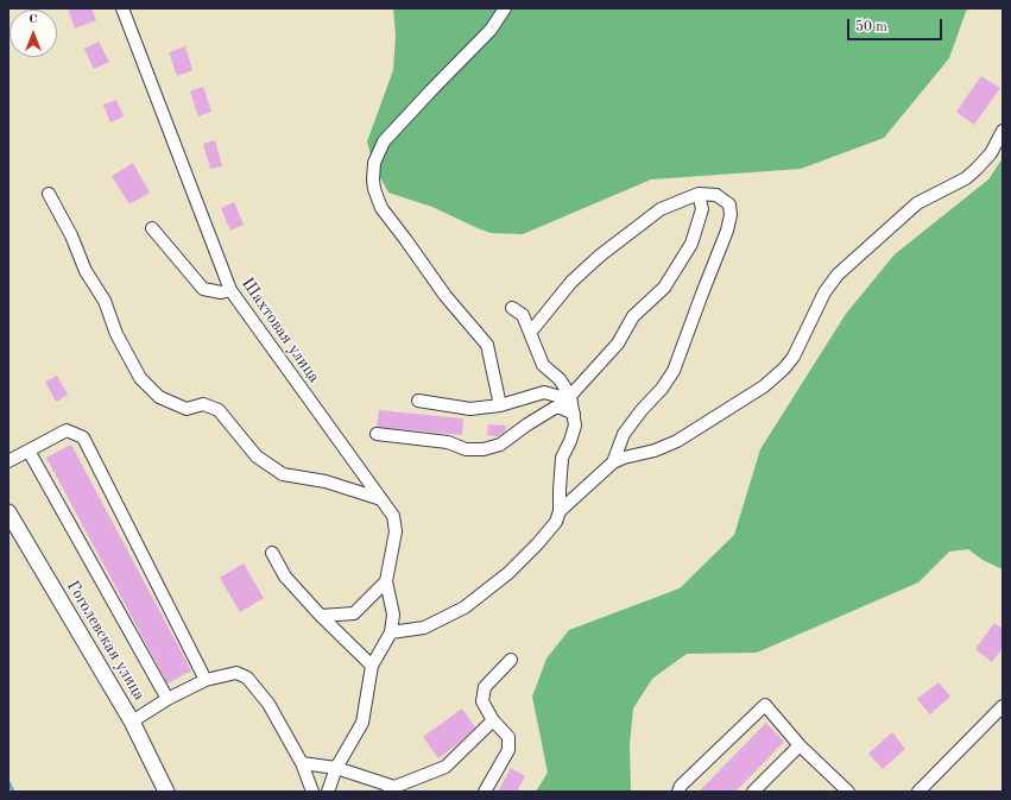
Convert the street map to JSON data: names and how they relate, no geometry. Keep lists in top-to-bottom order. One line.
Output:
{"streets":{"main road":["Гоголевская улица"],"street":["Шахтовая улица"]},"scale_bar":"50 m","north":"top"}
